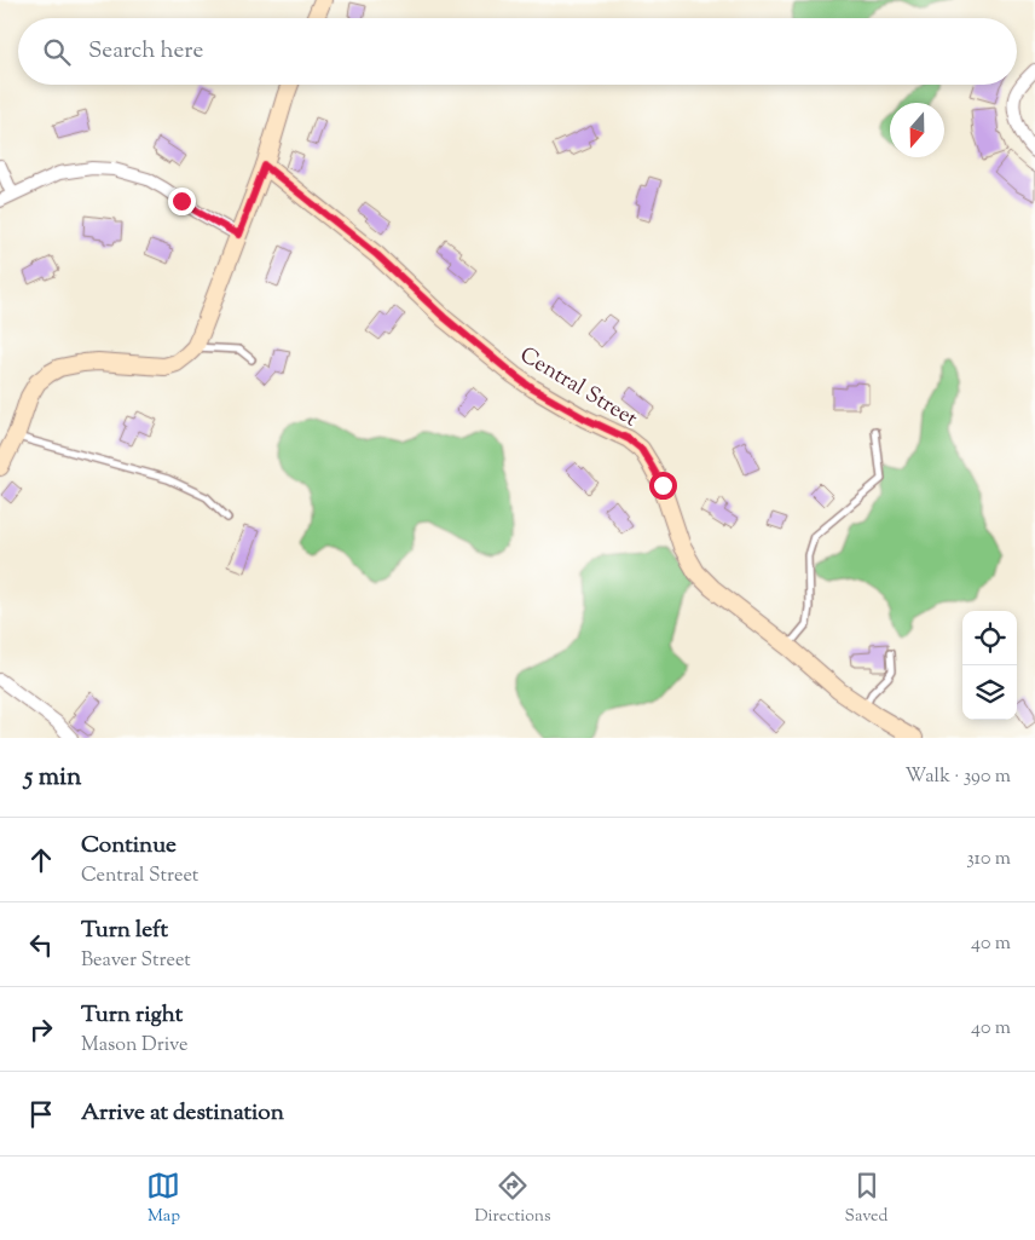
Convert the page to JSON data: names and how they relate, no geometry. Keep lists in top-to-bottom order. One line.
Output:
{"streets":{"street":["Central Street"]},"north":"bottom","page":{"search":"Search here","heading":["5 min","Walk · 390 m"],"list":[["Continue","Central Street","310 m"],["Turn left","Beaver Street","40 m"],["Turn right","Mason Drive","40 m"],"Arrive at destination"],"nav":["Map","Directions","Saved"]}}
